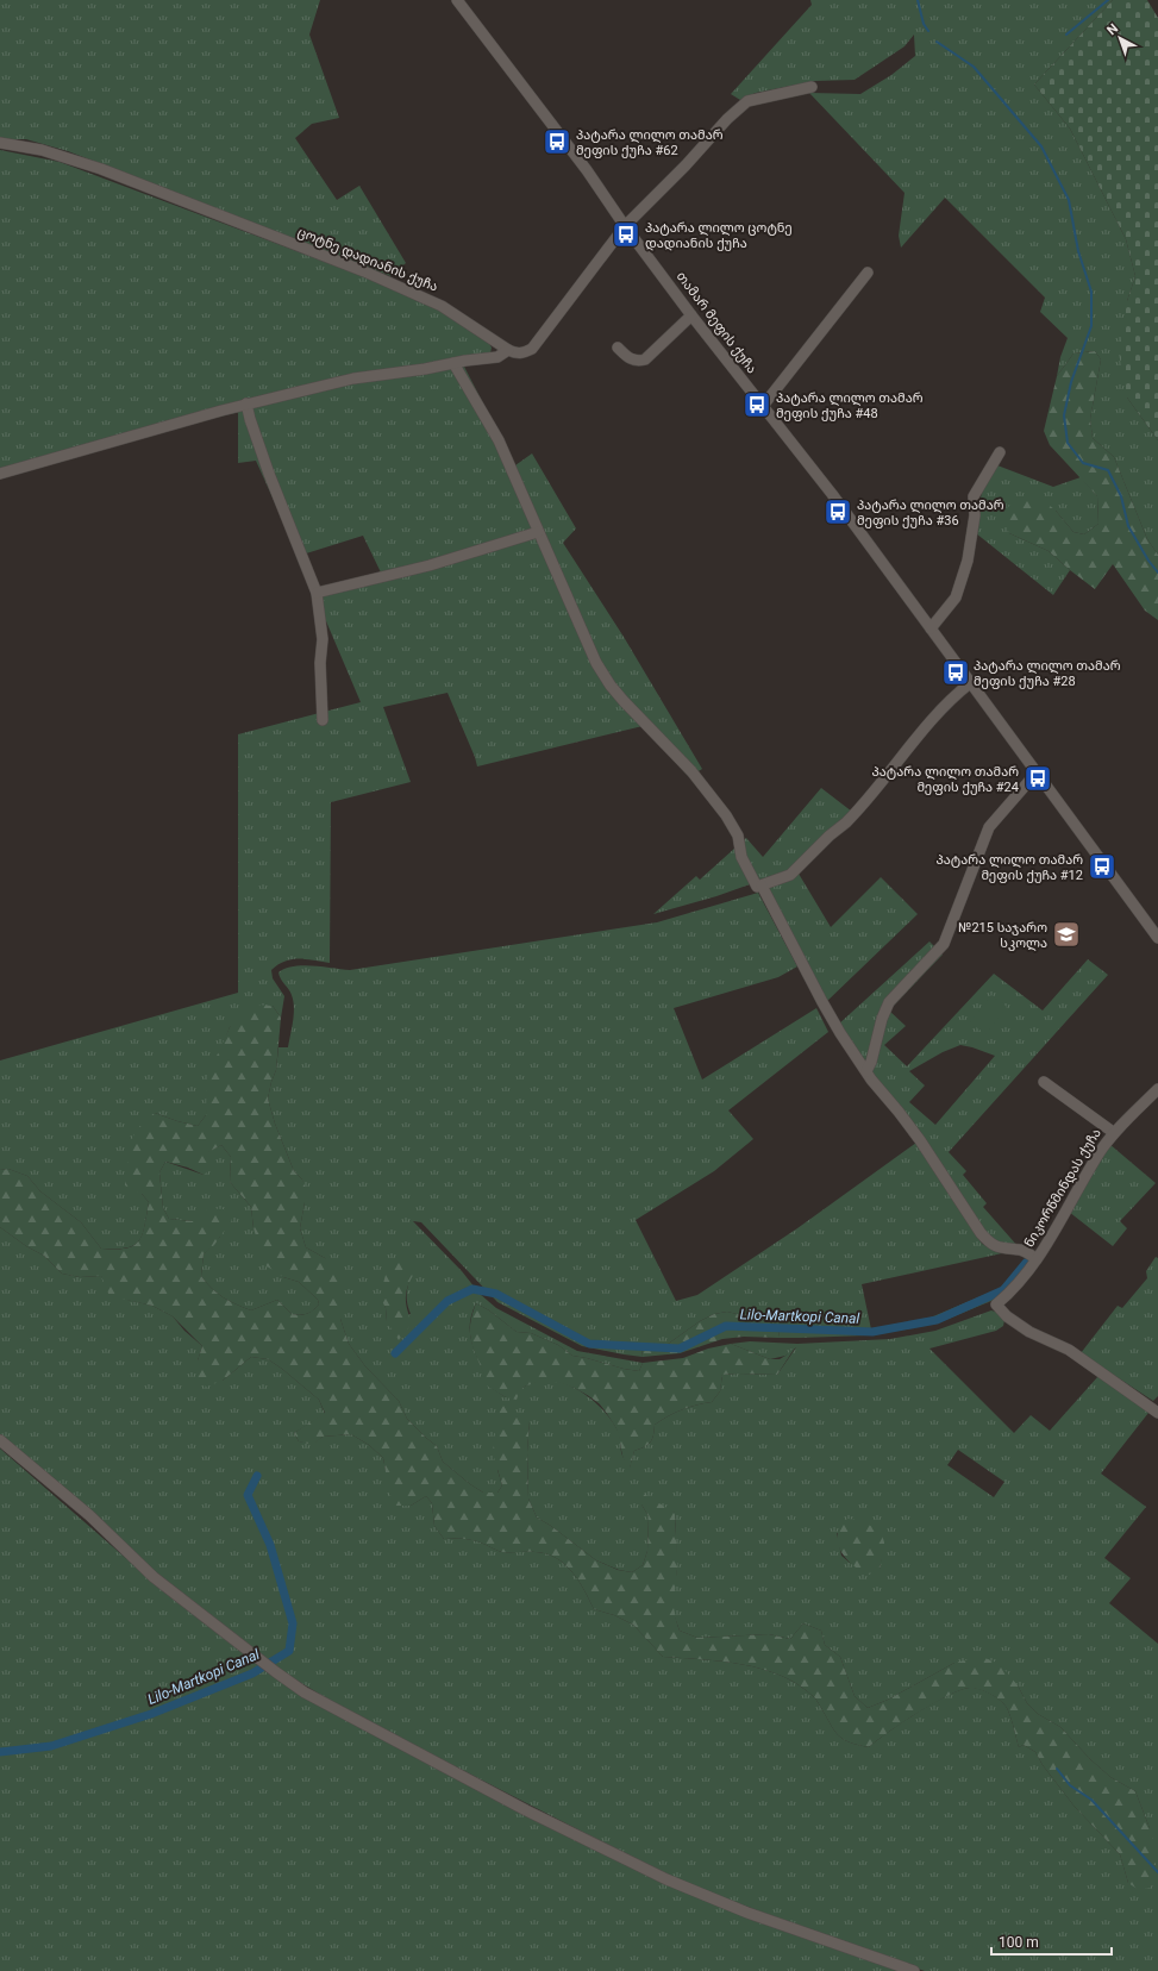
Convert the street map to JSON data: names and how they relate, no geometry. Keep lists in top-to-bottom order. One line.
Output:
{"streets":{"street":["ცოტნე დადიანის ქუჩა","თამარ მეფის ქუჩა","ნიკორწმინდას ქუჩა"]},"water":["Lilo-Martkopi Canal"],"places":{"bus stop":["პატარა ლილო თამარ მეფის ქუჩა #62","პატარა ლილო ცოტნე დადიანის ქუჩა","პატარა ლილო თამარ მეფის ქუჩა #48","პატარა ლილო თამარ მეფის ქუჩა #36","პატარა ლილო თამარ მეფის ქუჩა #28","პატარა ლილო თამარ მეფის ქუჩა #24","პატარა ლილო თამარ მეფის ქუჩა #12"],"school or university":["№215 საჯარო სკოლა"]},"scale_bar":"100 m","north":"top left"}
